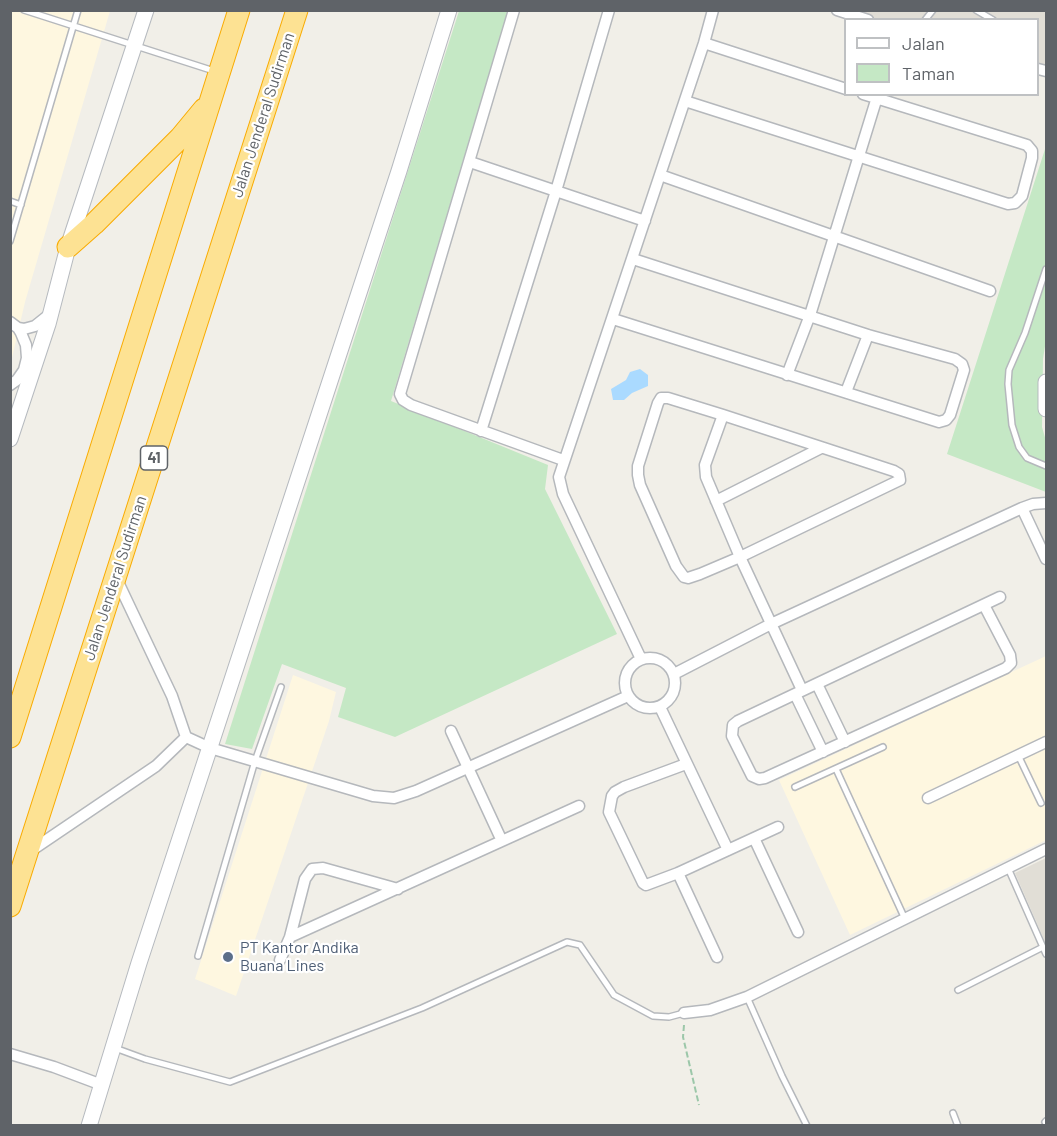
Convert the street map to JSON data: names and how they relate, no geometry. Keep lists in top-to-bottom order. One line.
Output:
{"streets":{"highway":["Jalan Jenderal Sudirman","41"]},"places":["PT Kantor Andika Buana Lines"],"legend":["Jalan","Taman"]}
